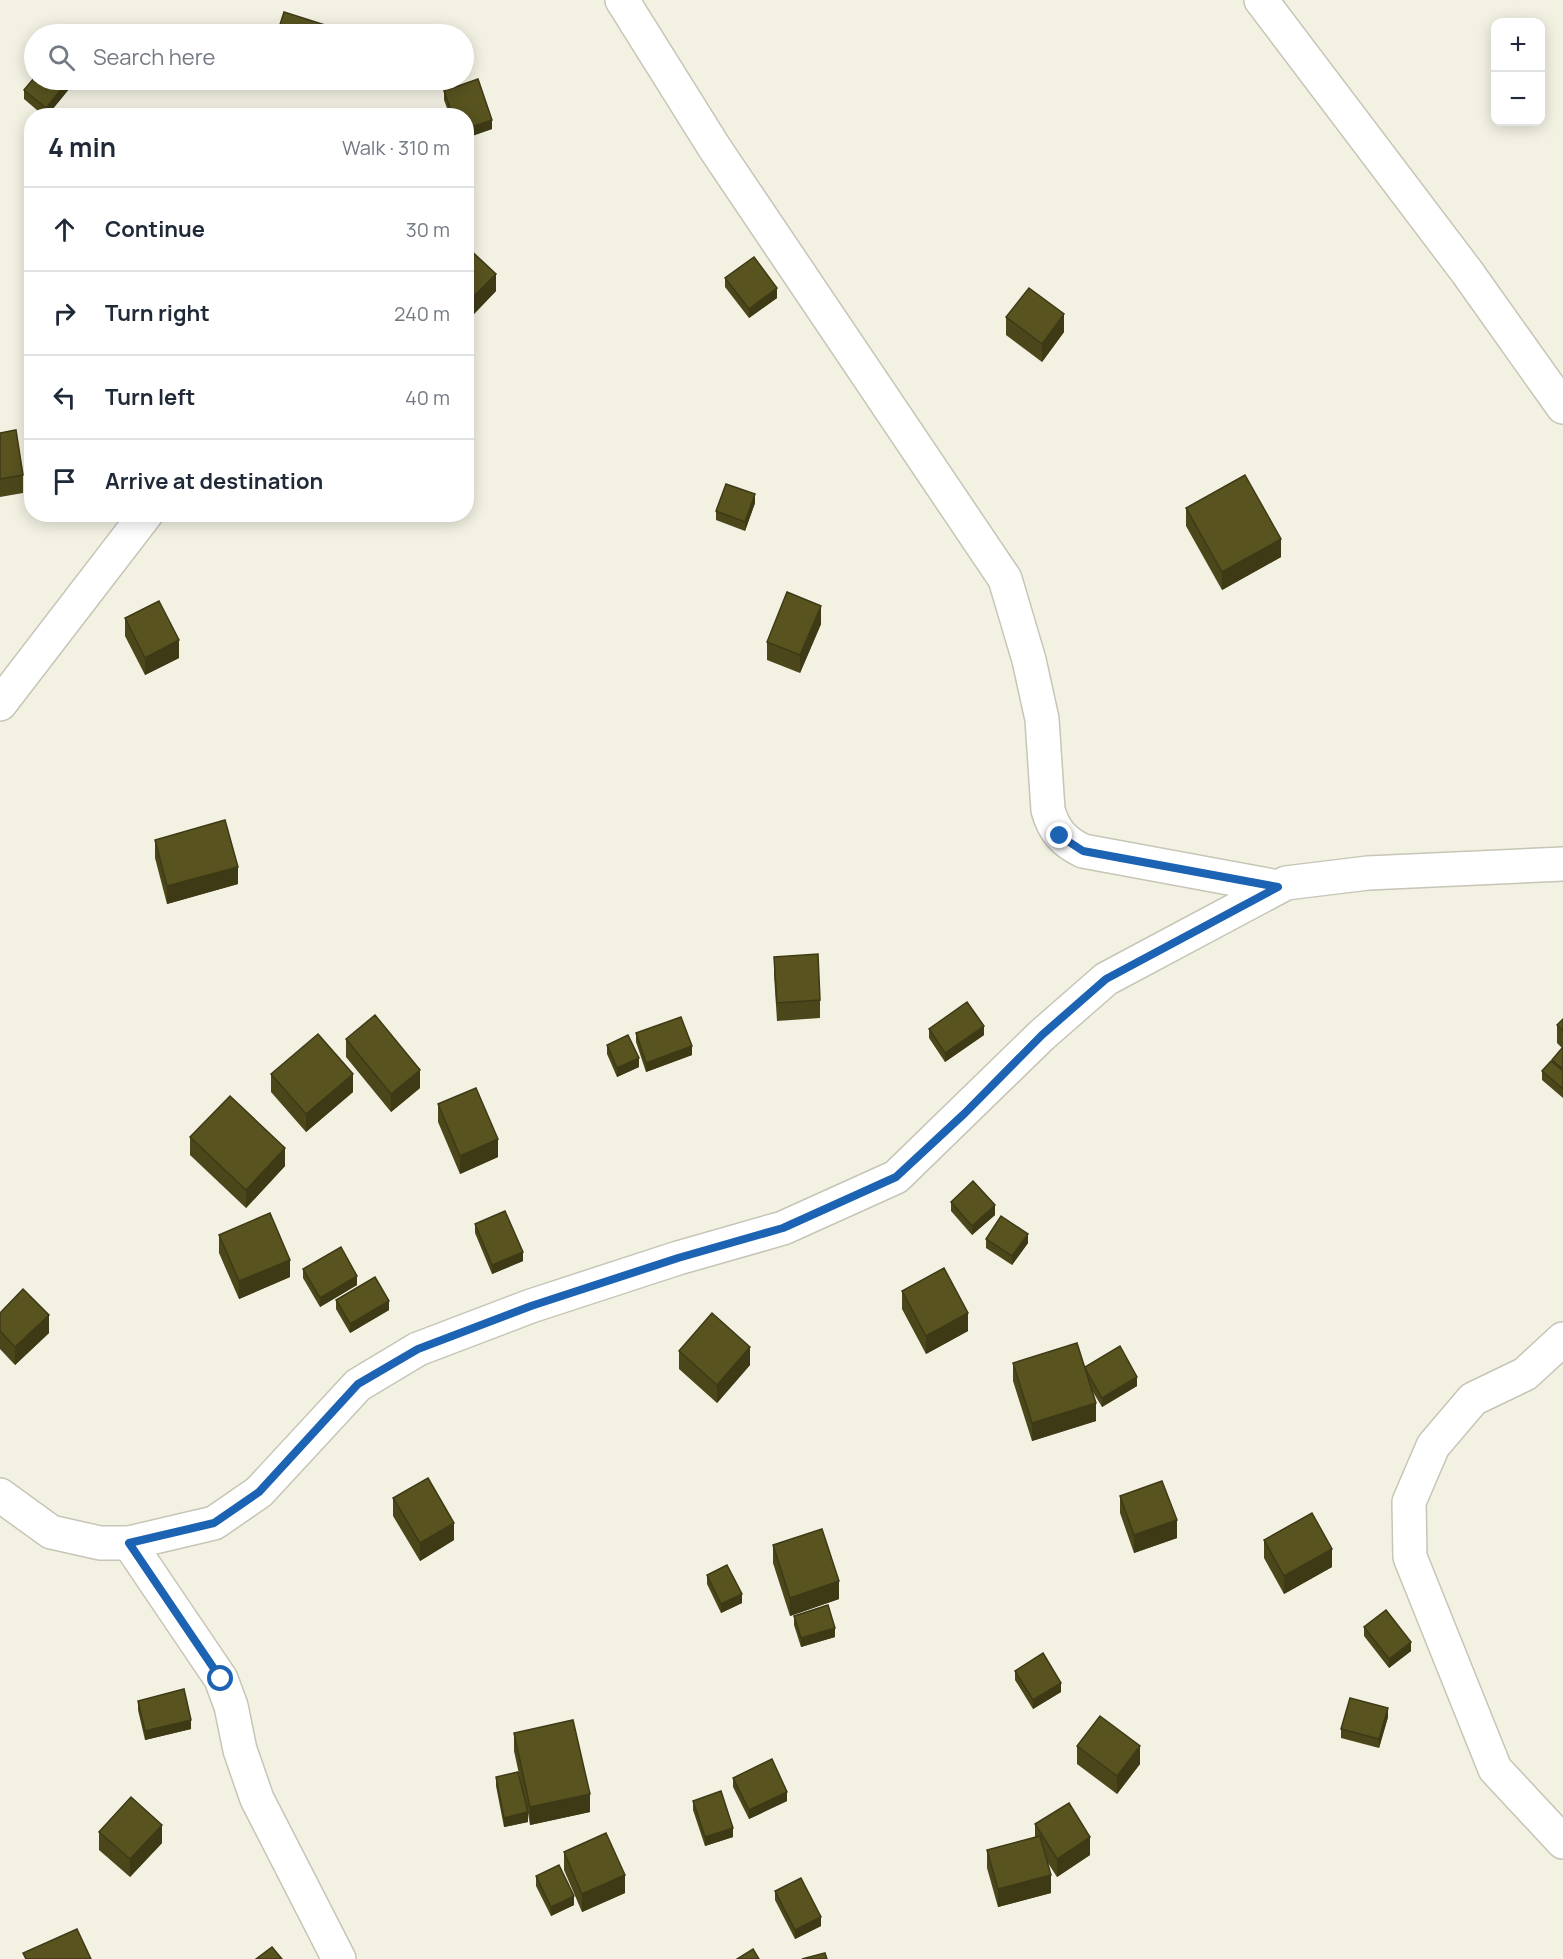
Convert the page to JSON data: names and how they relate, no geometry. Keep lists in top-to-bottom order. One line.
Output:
{"page":{"map_buttons":["+","−"],"search":"Search here","heading":["4 min","Walk · 310 m"],"list":[["Continue","30 m"],["Turn right","240 m"],["Turn left","40 m"],"Arrive at destination"]}}
